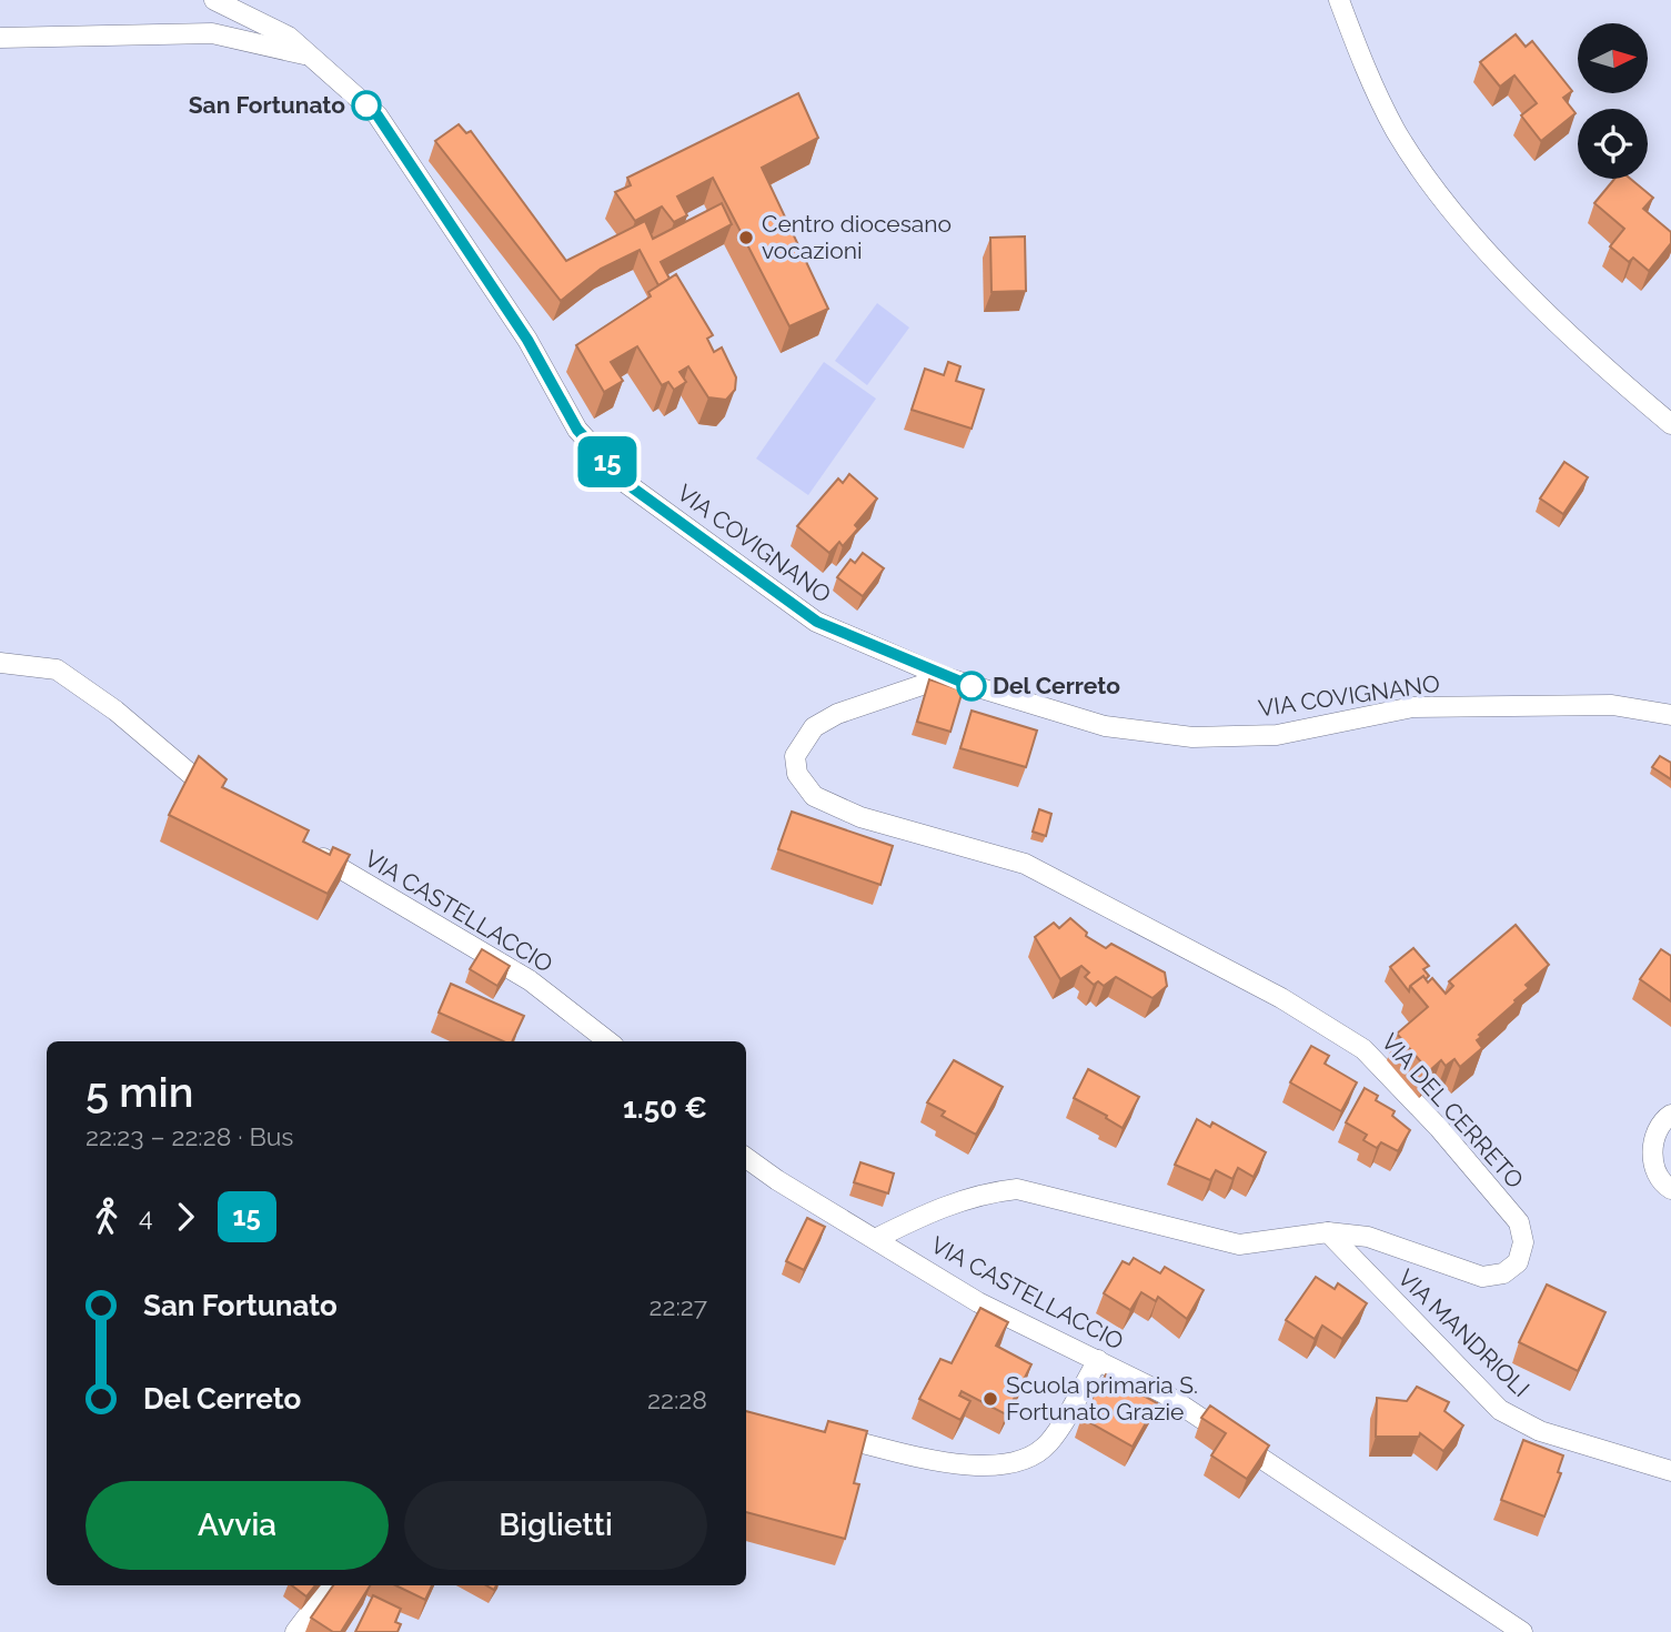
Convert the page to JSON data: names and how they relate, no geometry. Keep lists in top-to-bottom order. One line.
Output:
{"streets":{"street":["VIA COVIGNANO","VIA CASTELLACCIO","VIA DEL CERRETO","VIA MANDRIOLI"]},"crossings":[["VIA COVIGNANO","VIA DEL CERRETO"],["VIA CASTELLACCIO","VIA DEL CERRETO"],["VIA DEL CERRETO","VIA MANDRIOLI"]],"places":["San Fortunato","Centro diocesano vocazioni","Del Cerreto","Scuola primaria S. Fortunato Grazie"],"lines":["bus line 15"],"north":"right","page":{"on_map":"15","heading":["5 min","22:23 – 22:28 · Bus","1.50 €"],"legs":["4","15"],"list":[{"name":"San Fortunato","value":"22:27"},{"name":"Del Cerreto","value":"22:28"}],"buttons":["Avvia","Biglietti"]}}
